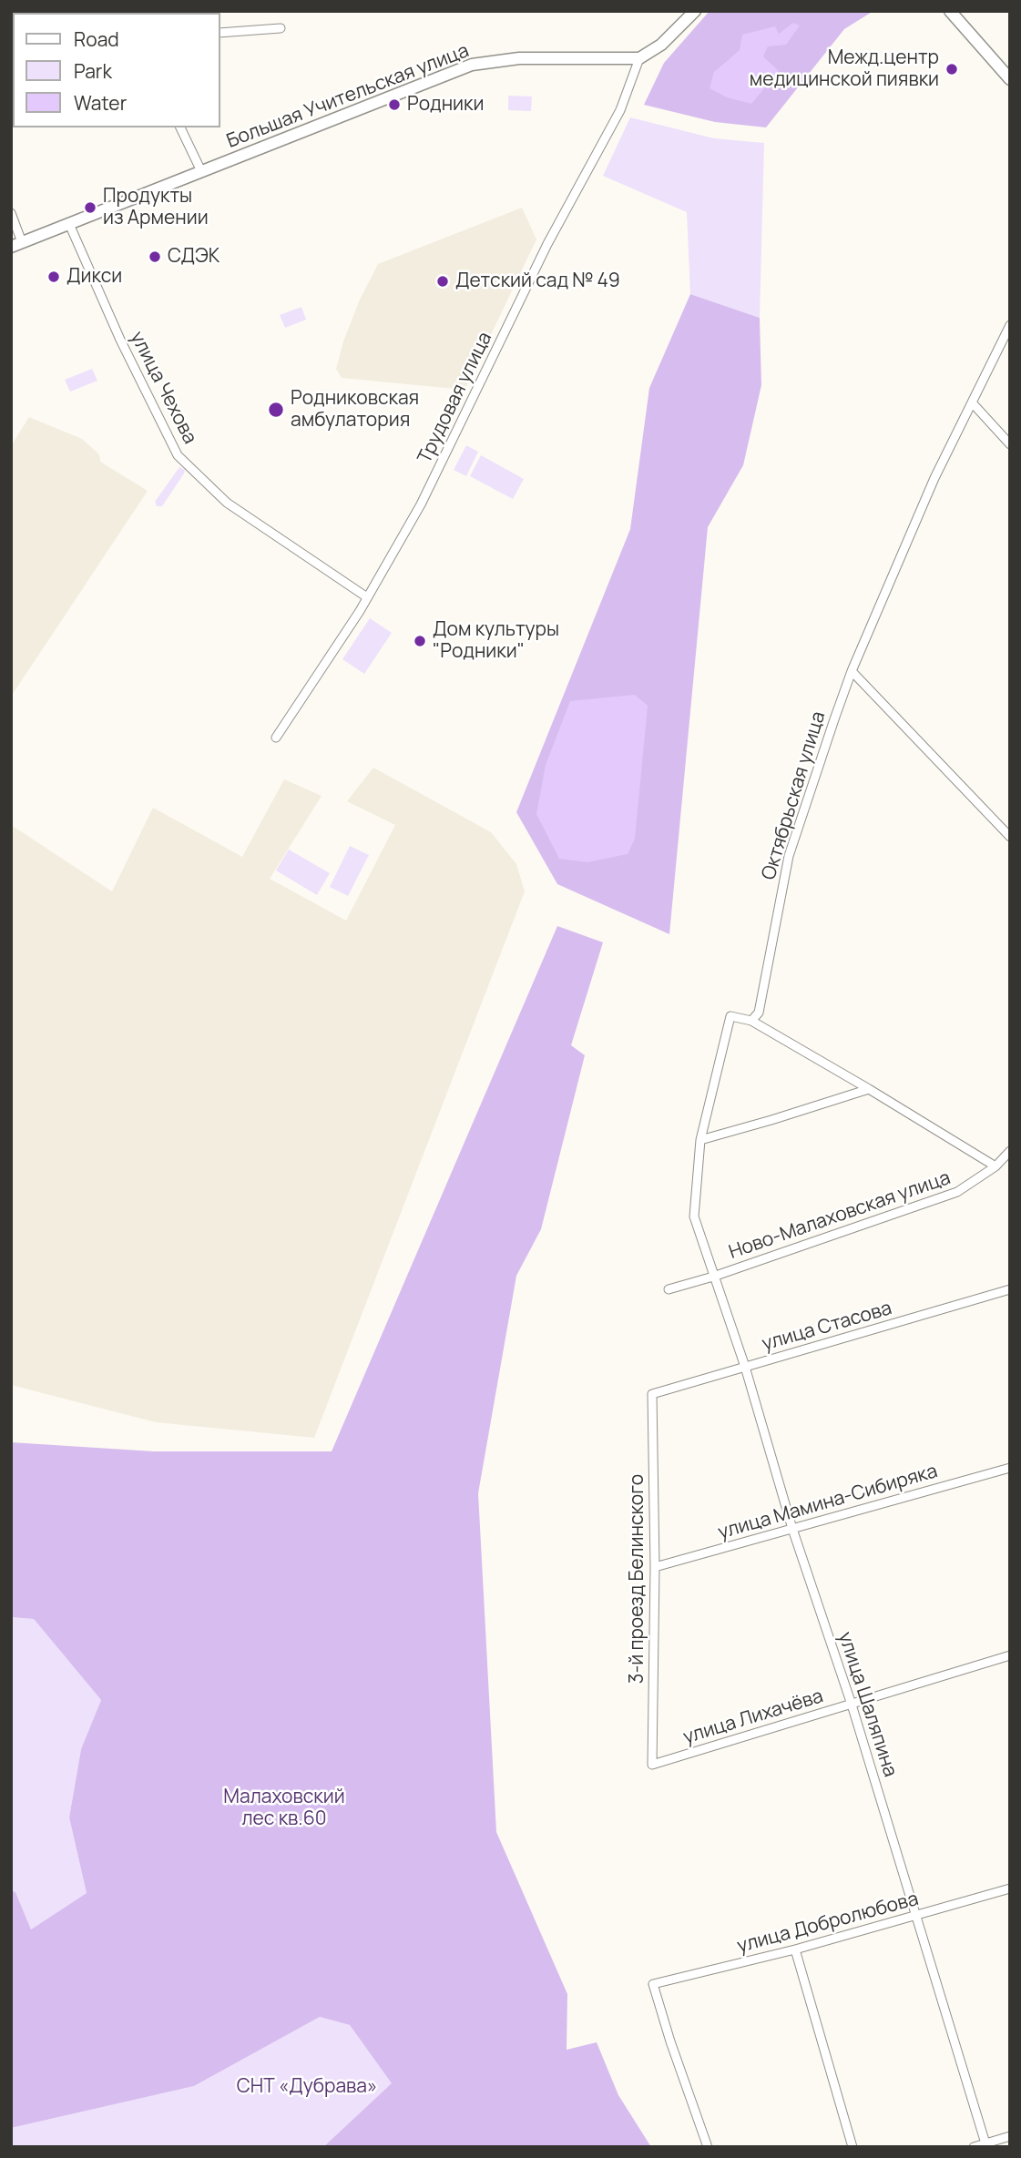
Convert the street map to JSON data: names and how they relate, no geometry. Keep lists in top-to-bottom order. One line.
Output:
{"streets":{"main road":["Большая Учительская улица"],"street":["улица Чехова","Трудовая улица","Октябрьская улица","Ново-Малаховская улица","улица Стасова","улица Мамина-Сибиряка","3-й проезд Белинского","улица Шаляпина","улица Лихачёва","улица Добролюбова"]},"crossings":[["Большая Учительская улица","улица Чехова"],["Большая Учительская улица","Трудовая улица"],["улица Чехова","Трудовая улица"],["Ново-Малаховская улица","улица Шаляпина"],["улица Стасова","3-й проезд Белинского"],["улица Стасова","улица Шаляпина"],["улица Мамина-Сибиряка","3-й проезд Белинского"],["улица Мамина-Сибиряка","улица Шаляпина"],["3-й проезд Белинского","улица Лихачёва"],["улица Шаляпина","улица Лихачёва"],["улица Шаляпина","улица Добролюбова"]],"parks":["Малаховский лес кв.60","СНТ «Дубрава»"],"places":["Межд.центр медицинской пиявки","Родники","Продукты из Армении","СДЭК","Дикси","Детский сад № 49","Родниковская амбулатория","Дом культуры \"Родники\""],"legend":["Road","Park","Water"]}
